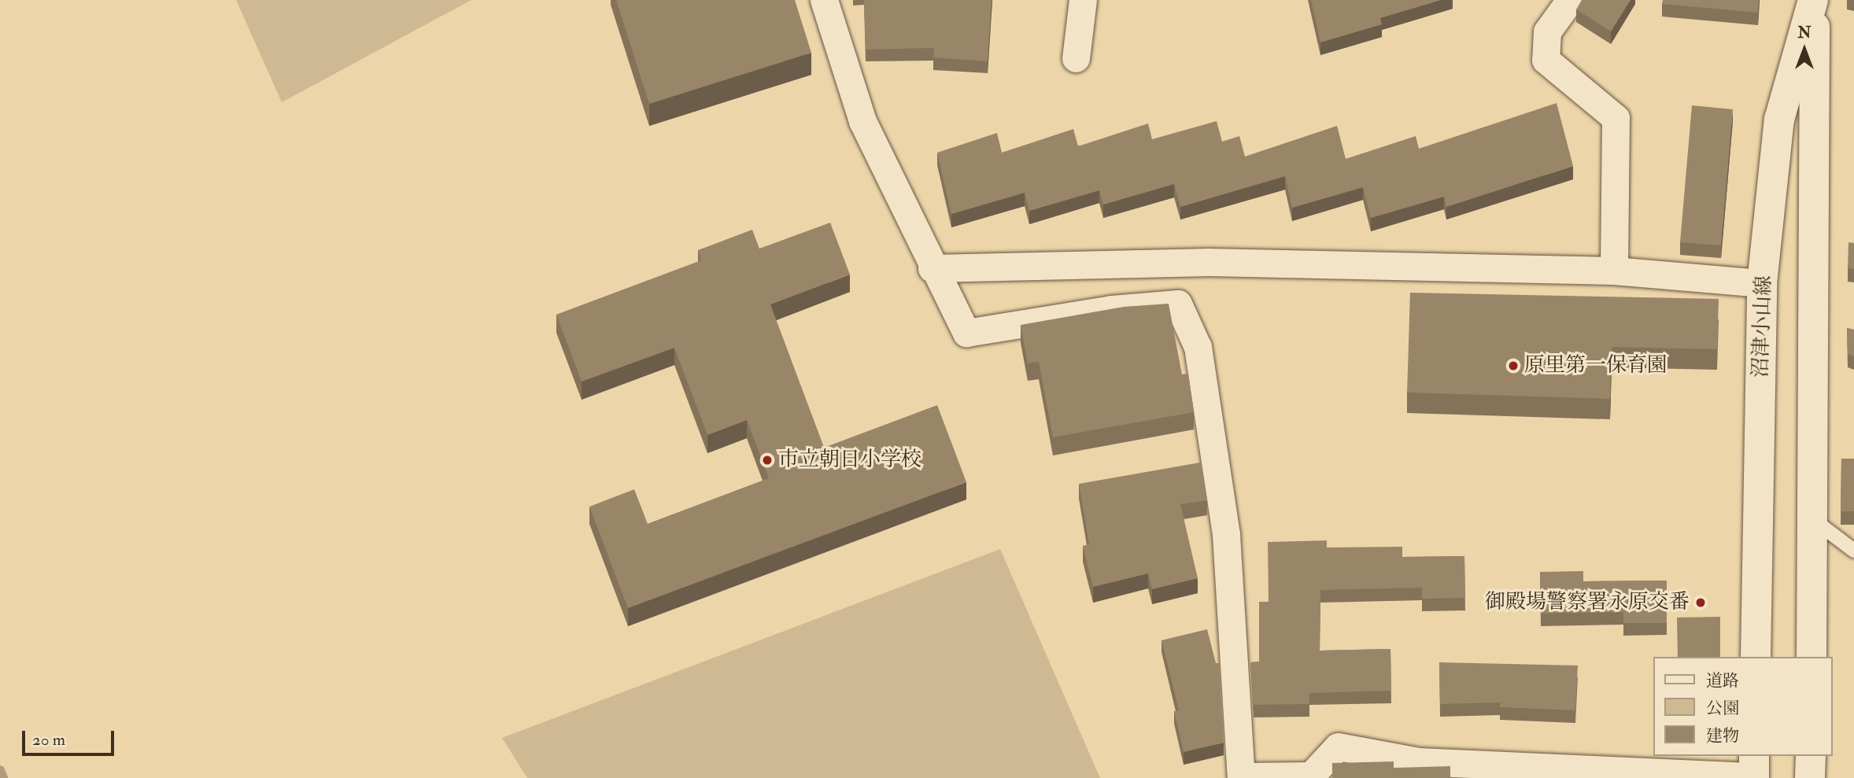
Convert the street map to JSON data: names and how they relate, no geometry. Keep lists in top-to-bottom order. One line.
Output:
{"streets":{"main road":["沼津小山線"]},"places":["原里第一保育園","市立朝日小学校","御殿場警察署永原交番"],"legend":["道路","公園","建物"],"scale_bar":"20 m","north":"top"}
